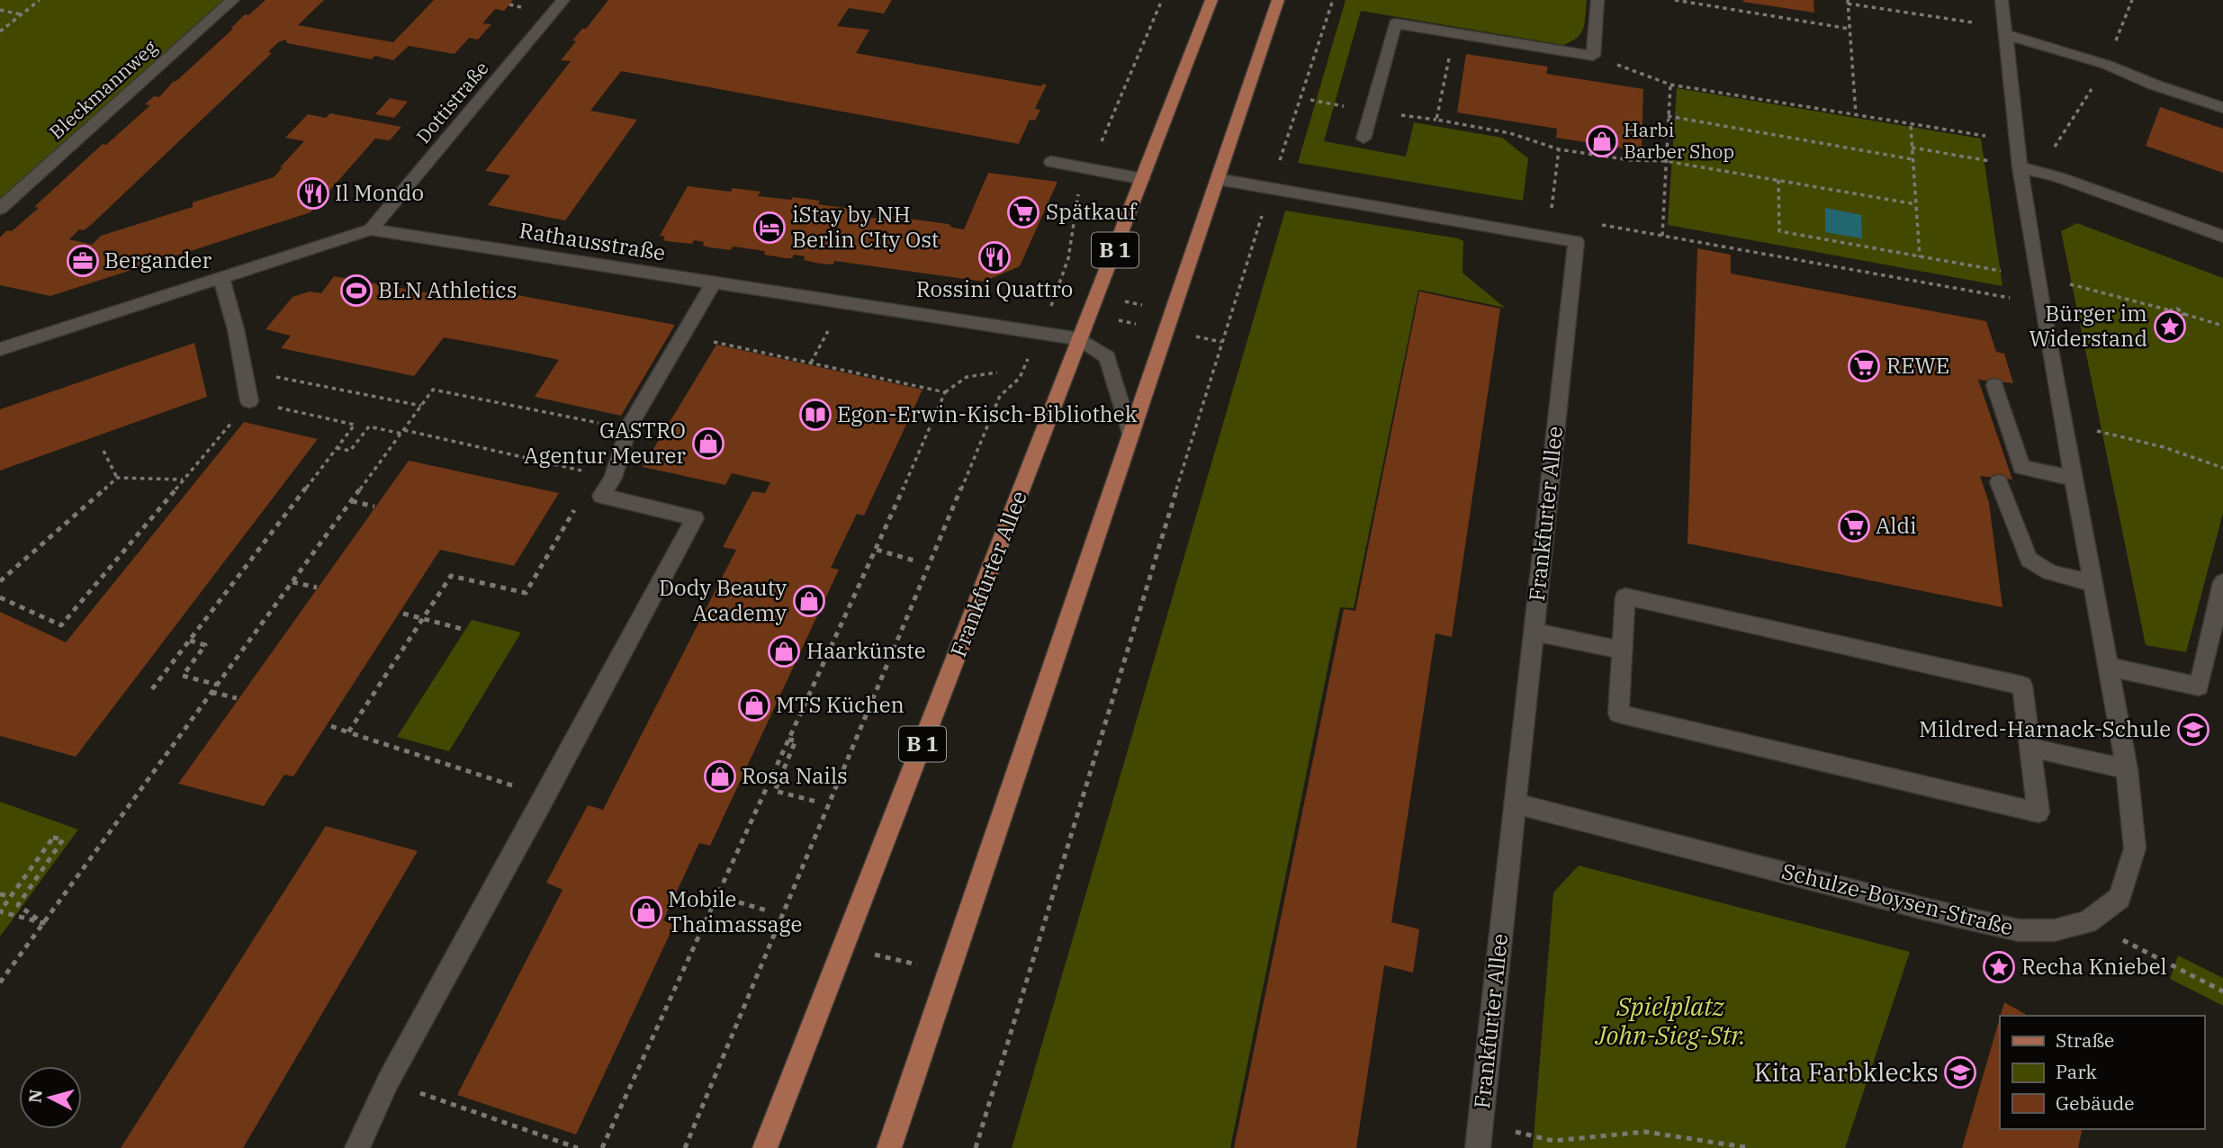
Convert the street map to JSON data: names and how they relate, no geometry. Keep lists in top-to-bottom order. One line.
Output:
{"streets":{"main road":["B 1","Frankfurter Allee"],"street":["Bleckmannweg","Dottistraße","Rathausstraße","Schulze-Boysen-Straße"]},"crossings":[["Dottistraße","Rathausstraße"],["Rathausstraße","Frankfurter Allee"],["Frankfurter Allee","Schulze-Boysen-Straße"]],"parks":["Spielplatz John-Sieg-Str."],"places":{"shop":["Harbi Barber Shop","GASTRO Agentur Meurer","Dody Beauty Academy","Haarkünste","MTS Küchen","Rosa Nails","Mobile Thaimassage"],"restaurant":["Il Mondo","Rossini Quattro"],"supermarket":["Spätkauf","REWE","Aldi"],"hotel":["iStay by NH Berlin CIty Ost"],"office":["Bergander"],"sports":["BLN Athletics"],"place":["Bürger im Widerstand","Recha Kniebel"],"library":["Egon-Erwin-Kisch-Bibliothek"],"school or university":["Mildred-Harnack-Schule","Kita Farbklecks"]},"legend":["Straße","Park","Gebäude"],"north":"left"}
